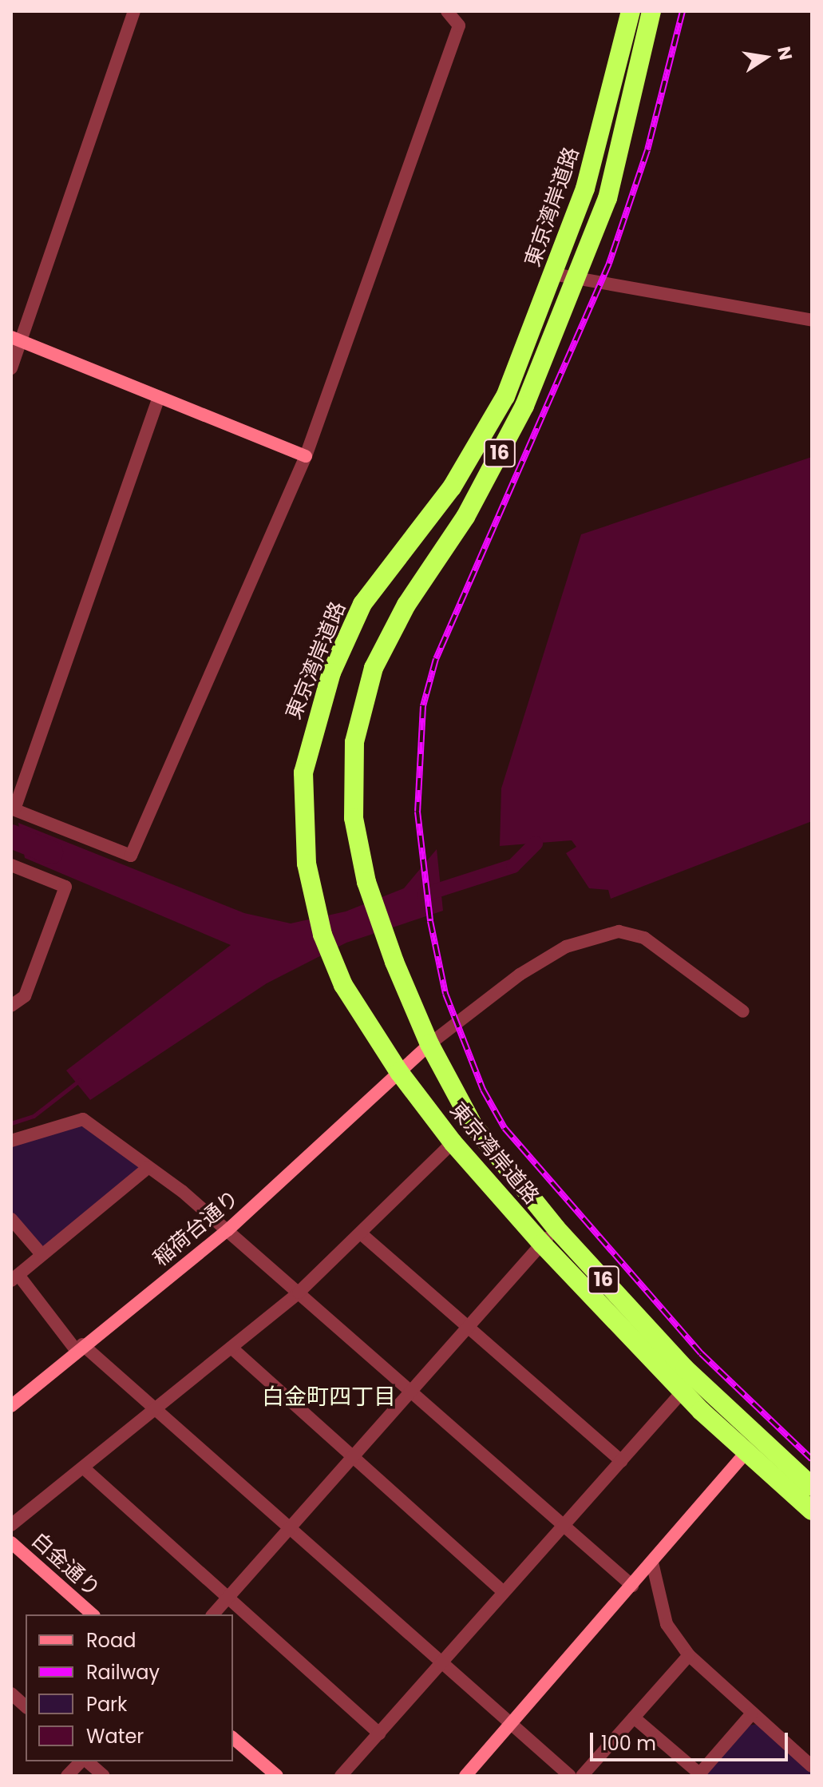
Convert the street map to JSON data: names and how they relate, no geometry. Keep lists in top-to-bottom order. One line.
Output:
{"streets":{"highway":["東京湾岸道路","16"],"street":["稲荷台通り","白金通り"]},"crossings":[["東京湾岸道路","稲荷台通り"]],"districts":["白金町四丁目"],"legend":["Road","Railway","Park","Water"],"scale_bar":"100 m","north":"right"}
